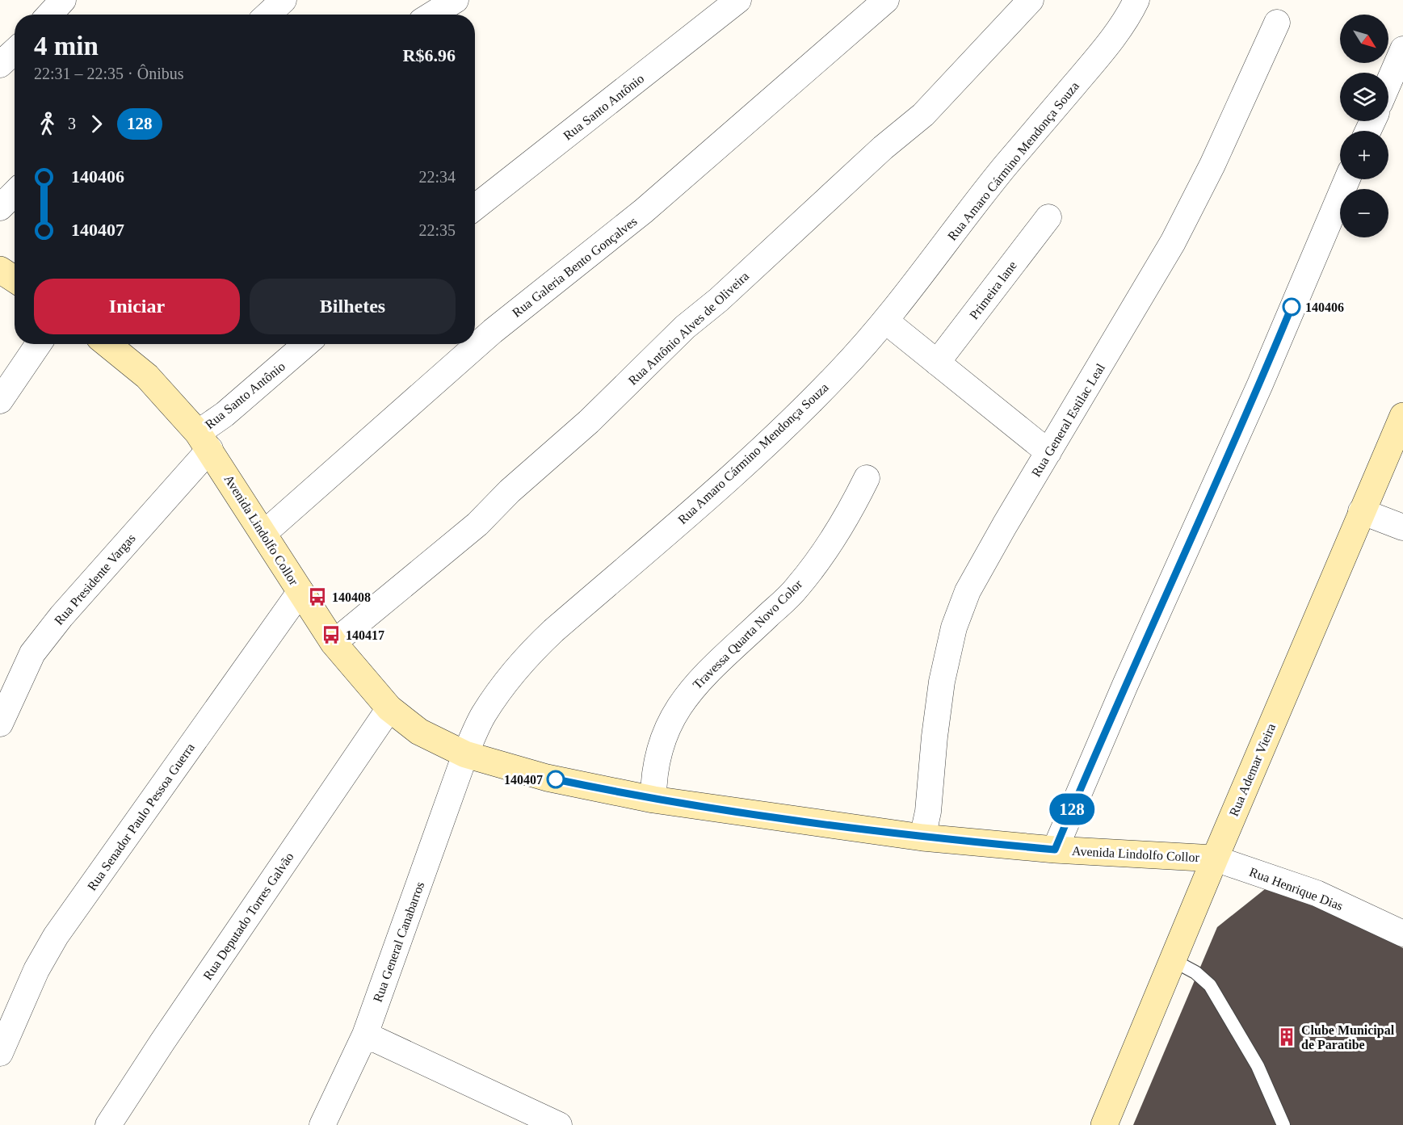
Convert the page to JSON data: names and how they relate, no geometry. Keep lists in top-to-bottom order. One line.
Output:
{"streets":{"main road":["Avenida Lindolfo Collor","Rua Ademar Vieira"],"street":["Rua Santo Antônio","Rua Amaro Cármino Mendonça Souza","Rua Galeria Bento Gonçalves","Primeira lane","Rua Antônio Alves de Oliveira","Rua General Estilac Leal","Rua Presidente Vargas","Travessa Quarta Novo Color","Rua Senador Paulo Pessoa Guerra","Rua Henrique Dias","Rua Deputado Torres Galvão","Rua General Canabarros"]},"crossings":[["Rua Santo Antônio","Avenida Lindolfo Collor"],["Rua Santo Antônio","Rua Presidente Vargas"],["Rua Amaro Cármino Mendonça Souza","Avenida Lindolfo Collor"],["Rua Amaro Cármino Mendonça Souza","Rua General Canabarros"],["Rua Galeria Bento Gonçalves","Avenida Lindolfo Collor"],["Rua Antônio Alves de Oliveira","Avenida Lindolfo Collor"],["Rua General Estilac Leal","Avenida Lindolfo Collor"],["Avenida Lindolfo Collor","Rua Presidente Vargas"],["Avenida Lindolfo Collor","Travessa Quarta Novo Color"],["Avenida Lindolfo Collor","Rua Ademar Vieira"],["Avenida Lindolfo Collor","Rua Senador Paulo Pessoa Guerra"],["Avenida Lindolfo Collor","Rua Henrique Dias"],["Avenida Lindolfo Collor","Rua Deputado Torres Galvão"],["Avenida Lindolfo Collor","Rua General Canabarros"],["Rua Ademar Vieira","Rua Henrique Dias"]],"places":{"other":["140406","140407"],"bus stop":["140408","140417"],"building":["Clube Municipal de Paratibe"]},"lines":["bus line 128"],"north":"bottom right","page":{"on_map":"128","map_buttons":["+","−"],"heading":["4 min","22:31 – 22:35 · Ônibus","R$6.96"],"legs":["3","128"],"list":[{"name":"140406","value":"22:34"},{"name":"140407","value":"22:35"}],"buttons":["Iniciar","Bilhetes"]}}
